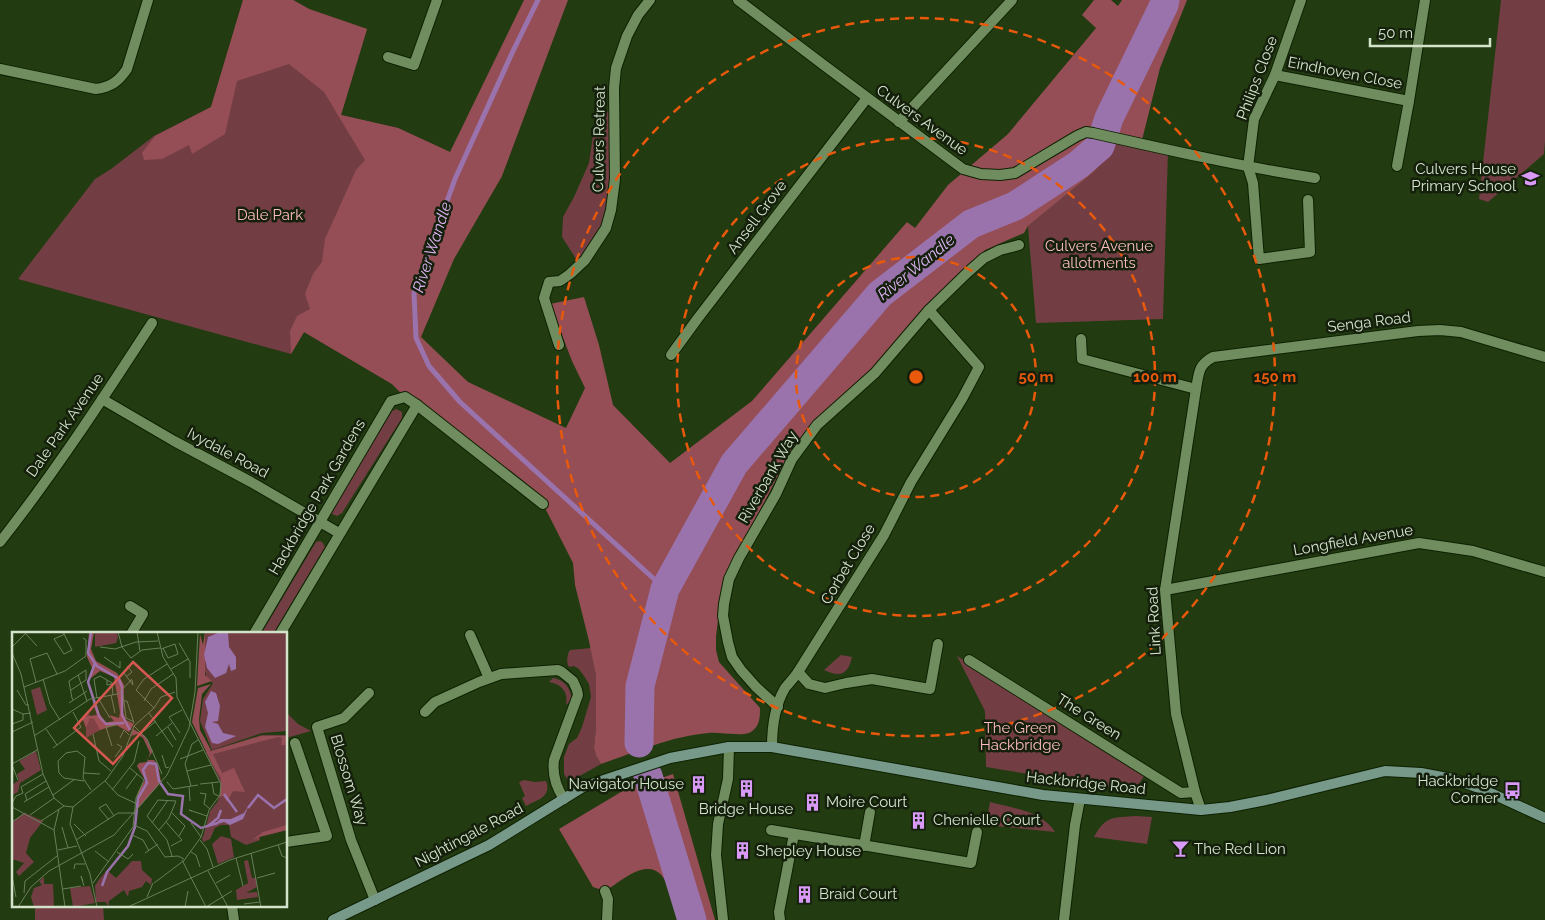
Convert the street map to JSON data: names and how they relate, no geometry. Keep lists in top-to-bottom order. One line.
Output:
{"streets":{"main road":["Hackbridge Road","Nightingale Road"],"street":["Eindhoven Close","Philips Close","Culvers Avenue","Culvers Retreat","Ansell Grove","Senga Road","Dale Park Avenue","Ivydale Road","Riverbank Way","Hackbridge Park Gardens","Longfield Avenue","Corbet Close","Link Road","The Green","Blossom Way"]},"crossings":[["Eindhoven Close","Philips Close"],["Philips Close","Culvers Avenue"],["Culvers Avenue","Ansell Grove"],["Senga Road","Link Road"],["Dale Park Avenue","Ivydale Road"],["Ivydale Road","Hackbridge Park Gardens"],["Riverbank Way","Corbet Close"],["Longfield Avenue","Link Road"],["Corbet Close","Hackbridge Road"],["Link Road","The Green"],["Link Road","Hackbridge Road"],["Blossom Way","Nightingale Road"],["Hackbridge Road","Nightingale Road"]],"water":["River Wandle"],"parks":["Dale Park","Culvers Avenue allotments","The Green Hackbridge"],"places":{"school or university":["Culvers House Primary School"],"building":["Navigator House","Bridge House","Moire Court","Chenielle Court","Shepley House","Braid Court"],"bus stop":["Hackbridge Corner"],"bar":["The Red Lion"]},"scale_bar":"50 m","rings":["50 m","100 m","150 m"]}
